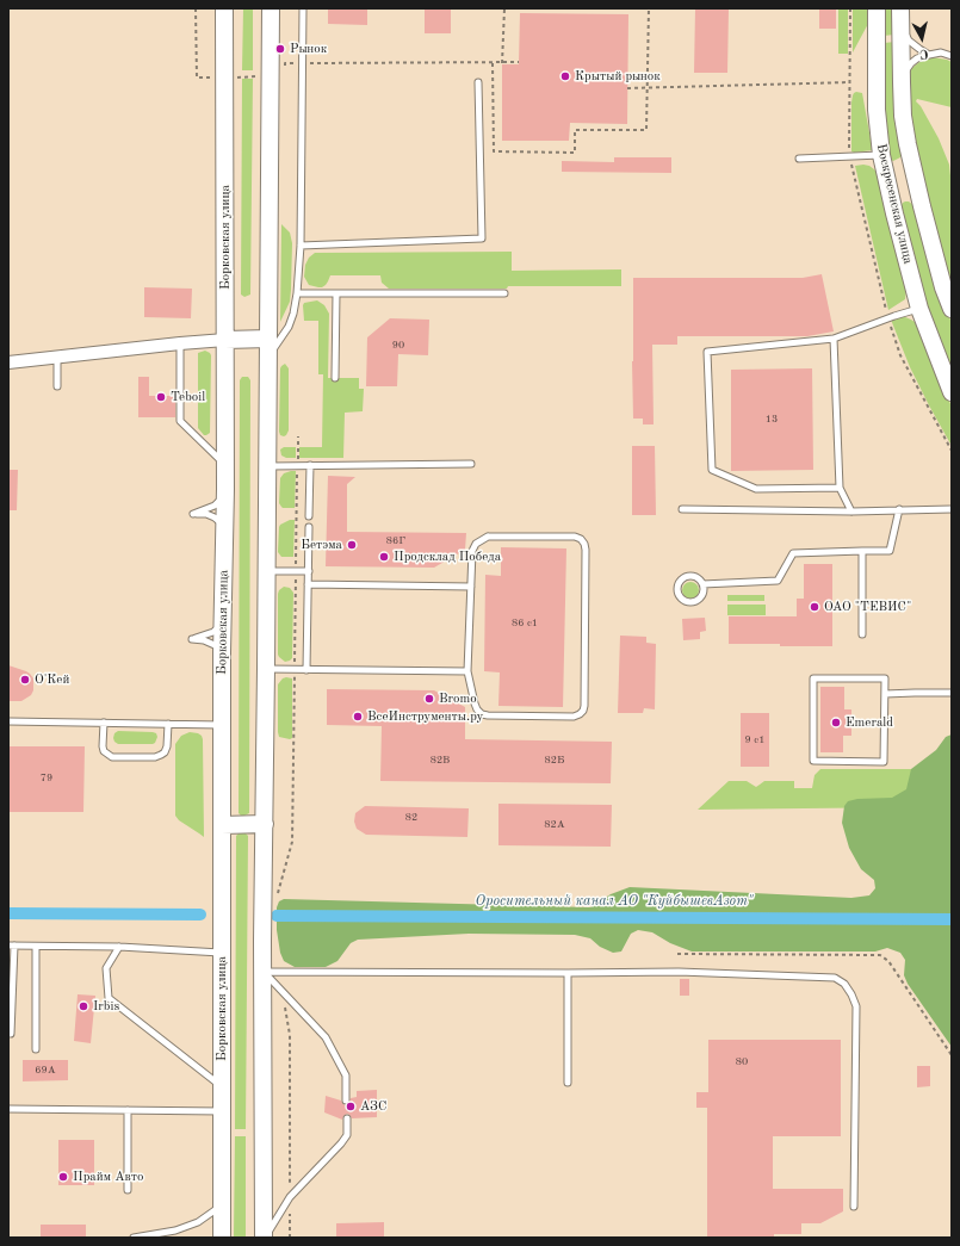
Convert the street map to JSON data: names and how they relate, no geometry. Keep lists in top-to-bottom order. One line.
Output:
{"streets":{"main road":["Воскресенская улица","Борковская улица"]},"water":["Оросительный канал АО \"КуйбышевАзот\""],"places":["Рынок","Крытый рынок","Teboil","Бетэма","Продсклад Победа","ОАО \"ТЕВИС\"","О'Кей","Bromo","ВсеИнструменты.ру","Emerald","Irbis","АЗС","Прайм Авто"],"house_numbers":["90","13","86Г","86 c1","9 с1","82В","82Б","79","82","82А","80","69А"],"north":"bottom"}
